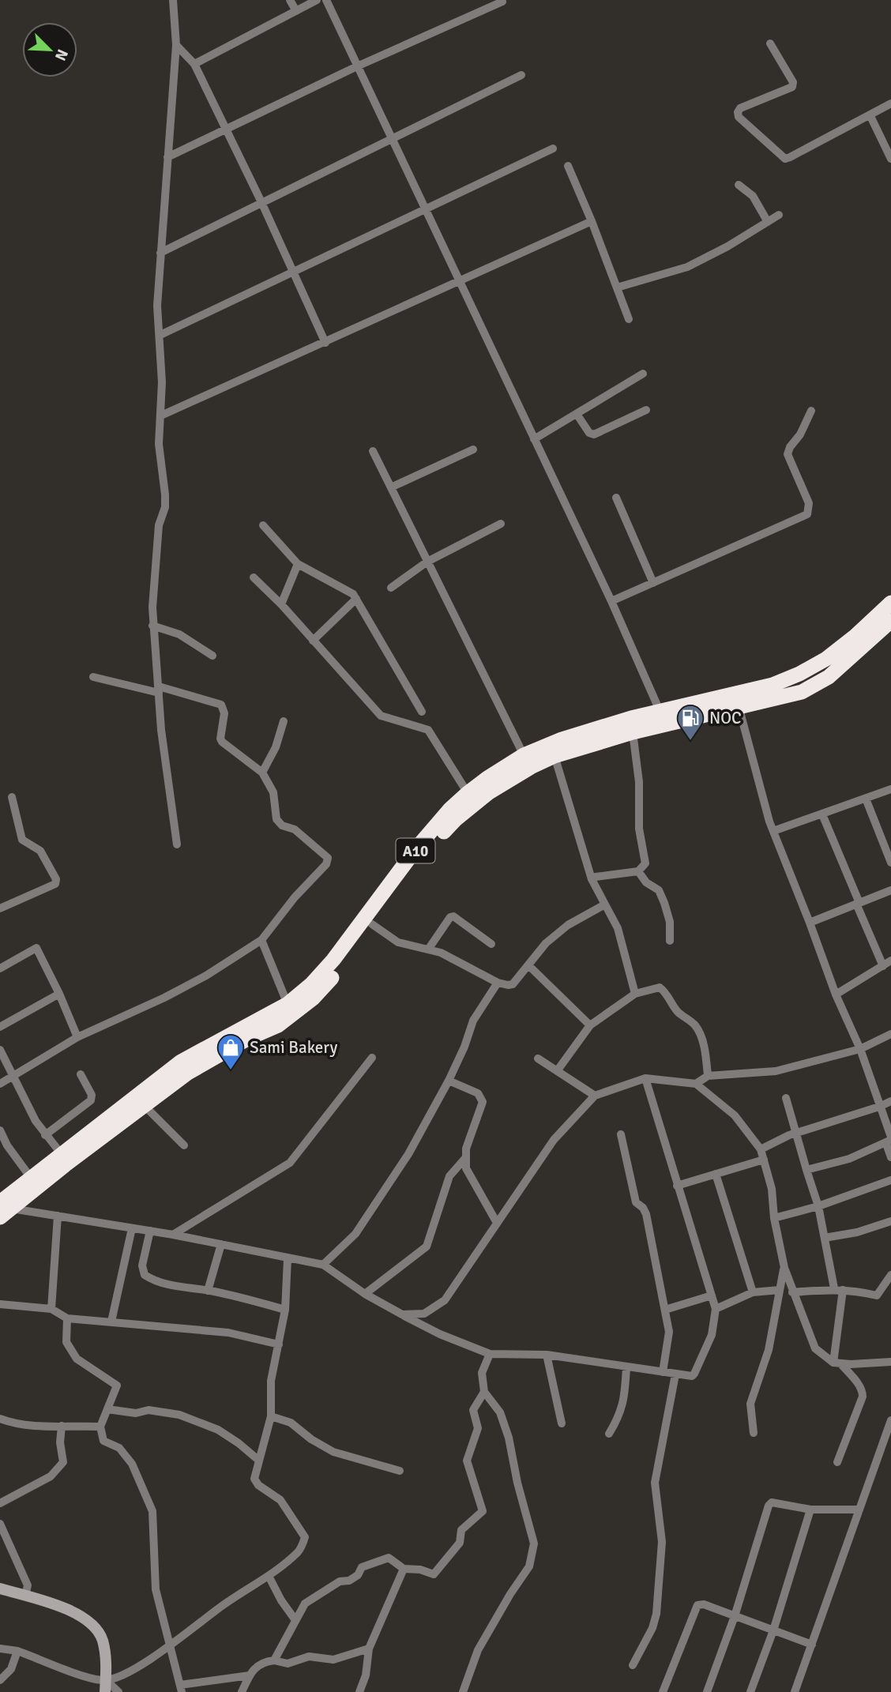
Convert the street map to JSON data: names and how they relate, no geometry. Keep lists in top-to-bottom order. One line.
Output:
{"streets":{"highway":["A10"]},"places":{"fuel station":["NOC"],"shop":["Sami Bakery"]},"north":"bottom right"}
